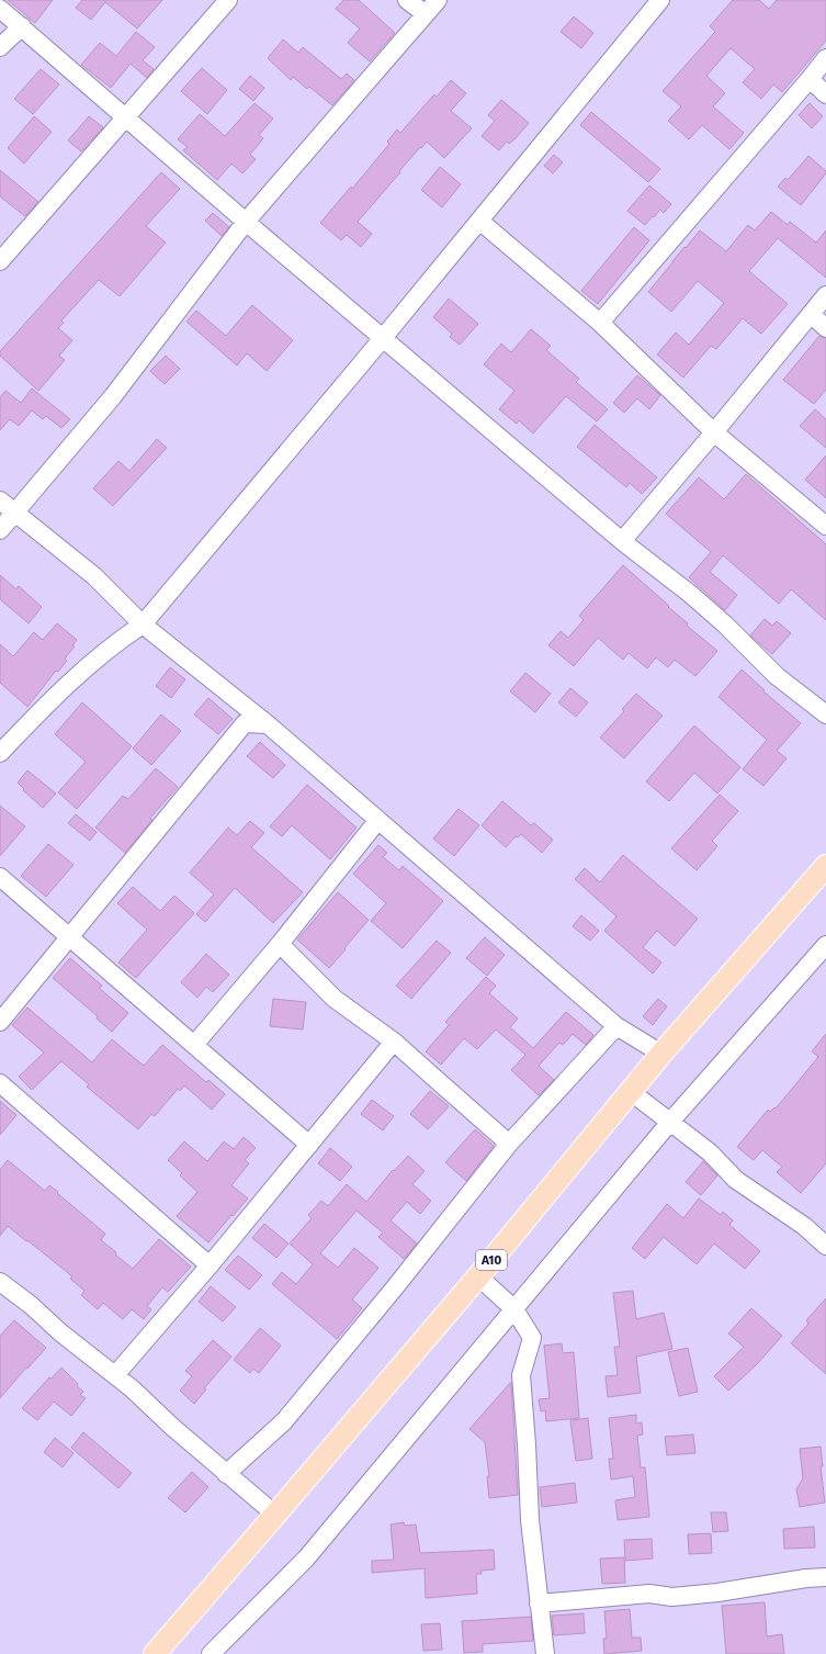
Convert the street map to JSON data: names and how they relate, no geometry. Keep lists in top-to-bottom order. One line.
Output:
{"streets":{"main road":["A10"]}}
